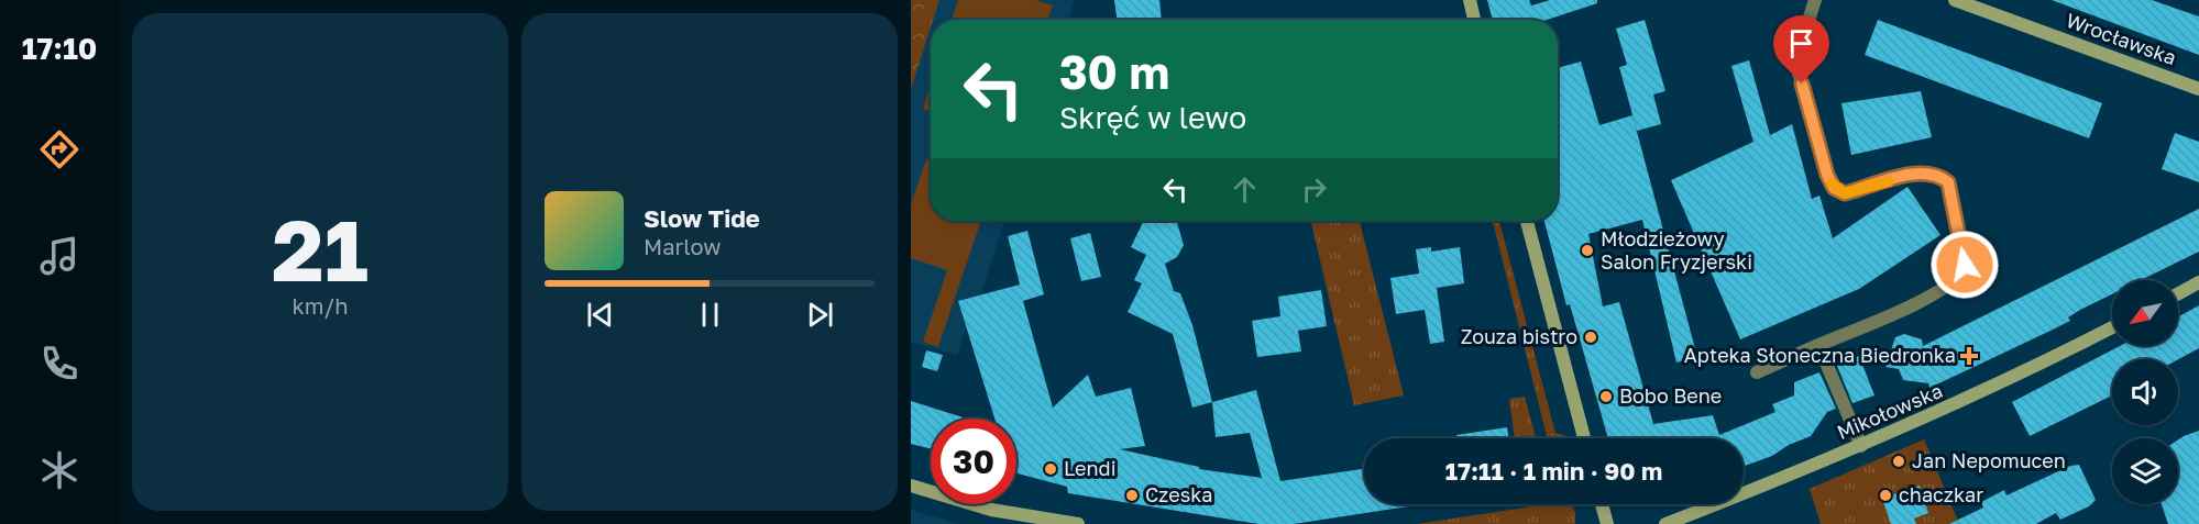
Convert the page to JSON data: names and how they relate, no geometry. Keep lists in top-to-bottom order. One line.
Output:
{"streets":{"street":["Wrocławska","Mikołowska"]},"places":{"other":["Młodzieżowy Salon Fryzjerski","Zouza bistro","Bobo Bene","Jan Nepomucen","Lendi","Czeska","chaczkar"],"health":["Apteka Słoneczna Biedronka"]},"north":"bottom left","page":{"tabs":"17:10","tile":["21","km/h"],"turn":["30 m","Skręć w lewo"],"song":["Slow Tide","Marlow"],"limit":"30","trip":"17:11 · 1 min · 90 m"}}
